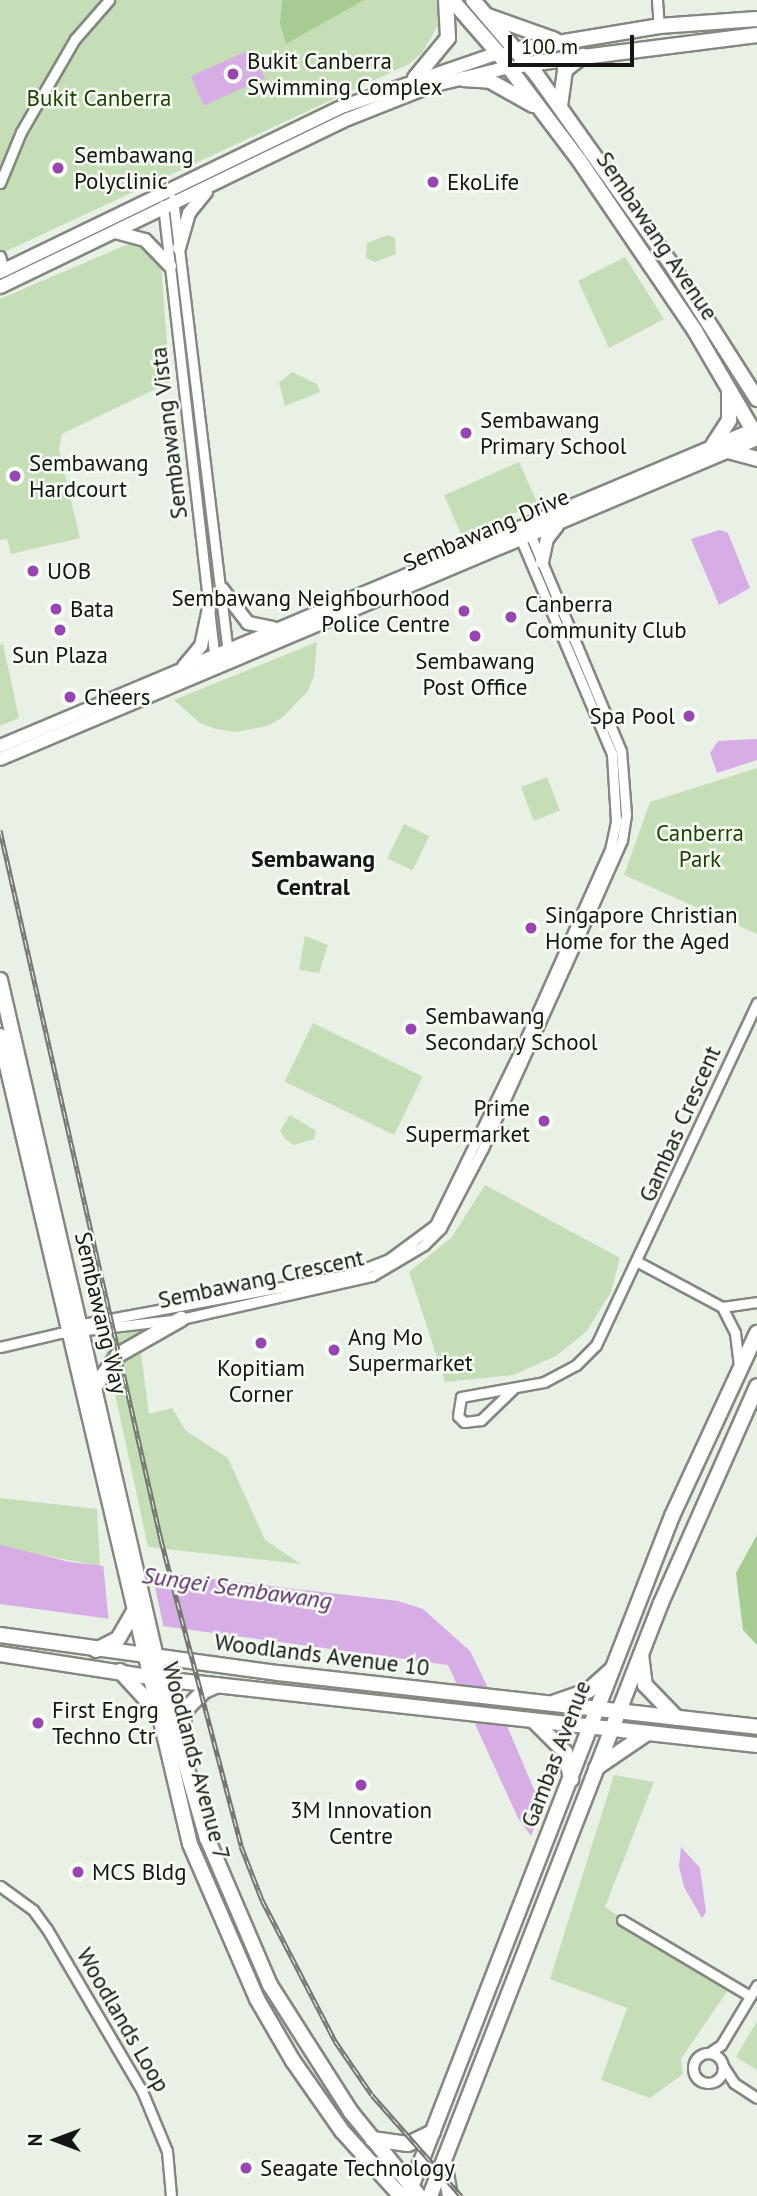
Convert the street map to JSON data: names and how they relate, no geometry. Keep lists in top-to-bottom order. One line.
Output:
{"streets":{"main road":["Sembawang Avenue","Sembawang Drive","Sembawang Way","Woodlands Avenue 10","Gambas Avenue","Woodlands Avenue 7"],"street":["Sembawang Vista","Gambas Crescent","Sembawang Crescent","Woodlands Loop"]},"crossings":[["Sembawang Avenue","Sembawang Drive"],["Sembawang Vista","Sembawang Drive"],["Sembawang Drive","Sembawang Crescent"],["Sembawang Crescent","Sembawang Way"],["Sembawang Way","Woodlands Avenue 10"],["Sembawang Way","Woodlands Avenue 7"],["Woodlands Avenue 10","Gambas Avenue"],["Woodlands Avenue 10","Woodlands Avenue 7"],["Gambas Avenue","Woodlands Avenue 7"]],"districts":["Sembawang Central"],"water":["Sungei Sembawang"],"parks":["Bukit Canberra","Canberra Park"],"places":["Bukit Canberra Swimming Complex","Sembawang Polyclinic","EkoLife","Sembawang Primary School","Sembawang Hardcourt","UOB","Bata","Sembawang Neighbourhood Police Centre","Canberra Community Club","Sun Plaza","Sembawang Post Office","Cheers","Spa Pool","Singapore Christian Home for the Aged","Sembawang Secondary School","Prime Supermarket","Kopitiam Corner","Ang Mo Supermarket","First Engrg Techno Ctr","3M Innovation Centre","MCS Bldg","Seagate Technology"],"scale_bar":"100 m","north":"left"}
